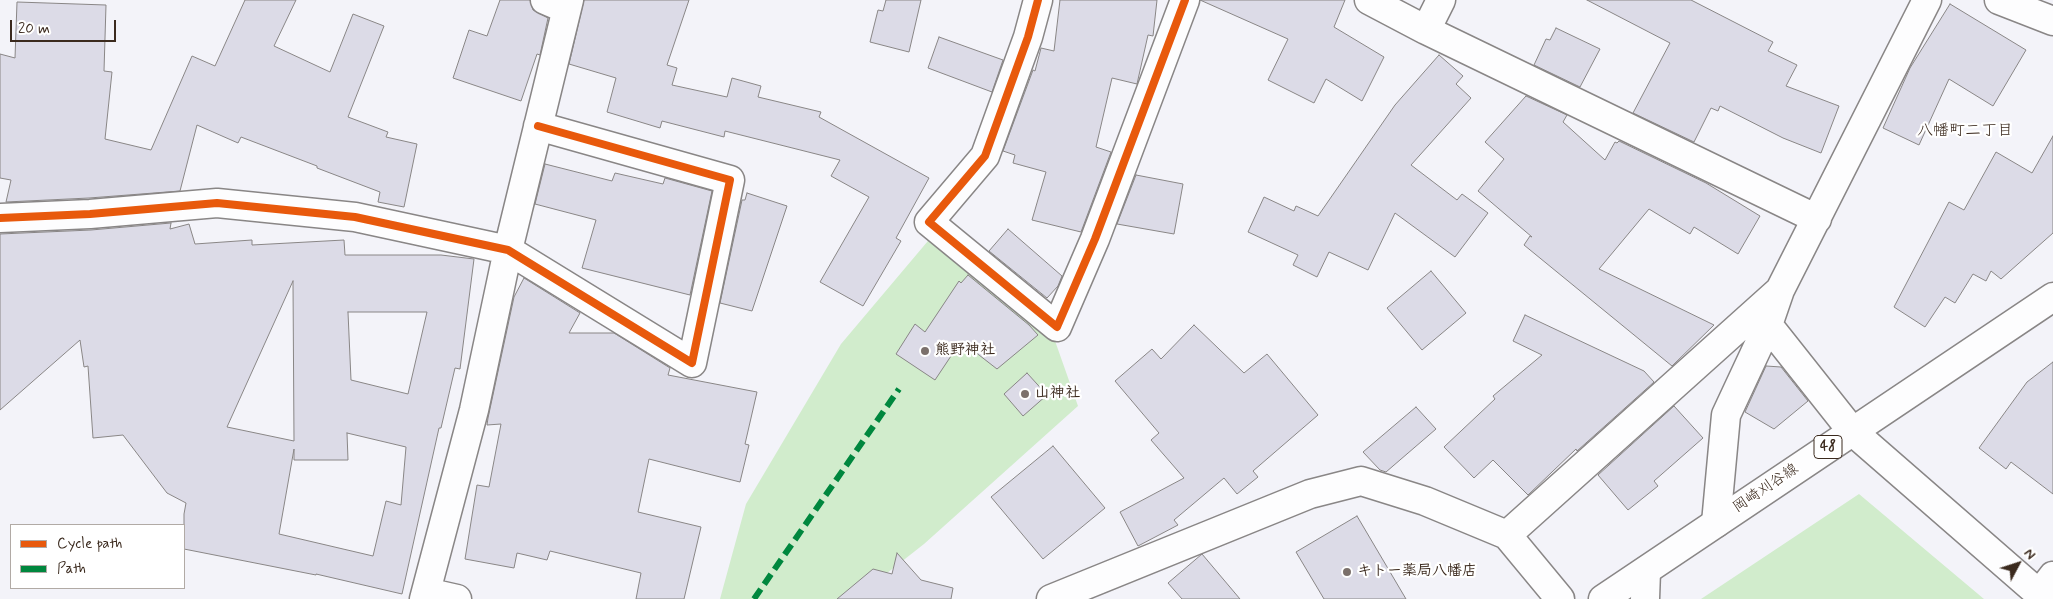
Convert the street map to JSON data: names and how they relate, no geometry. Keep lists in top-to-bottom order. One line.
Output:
{"streets":{"street":["48","岡崎刈谷線"]},"districts":["八幡町二丁目"],"places":["熊野神社","山神社","キトー薬局八幡店"],"legend":["Cycle path","Path"],"scale_bar":"20 m","north":"top right"}
